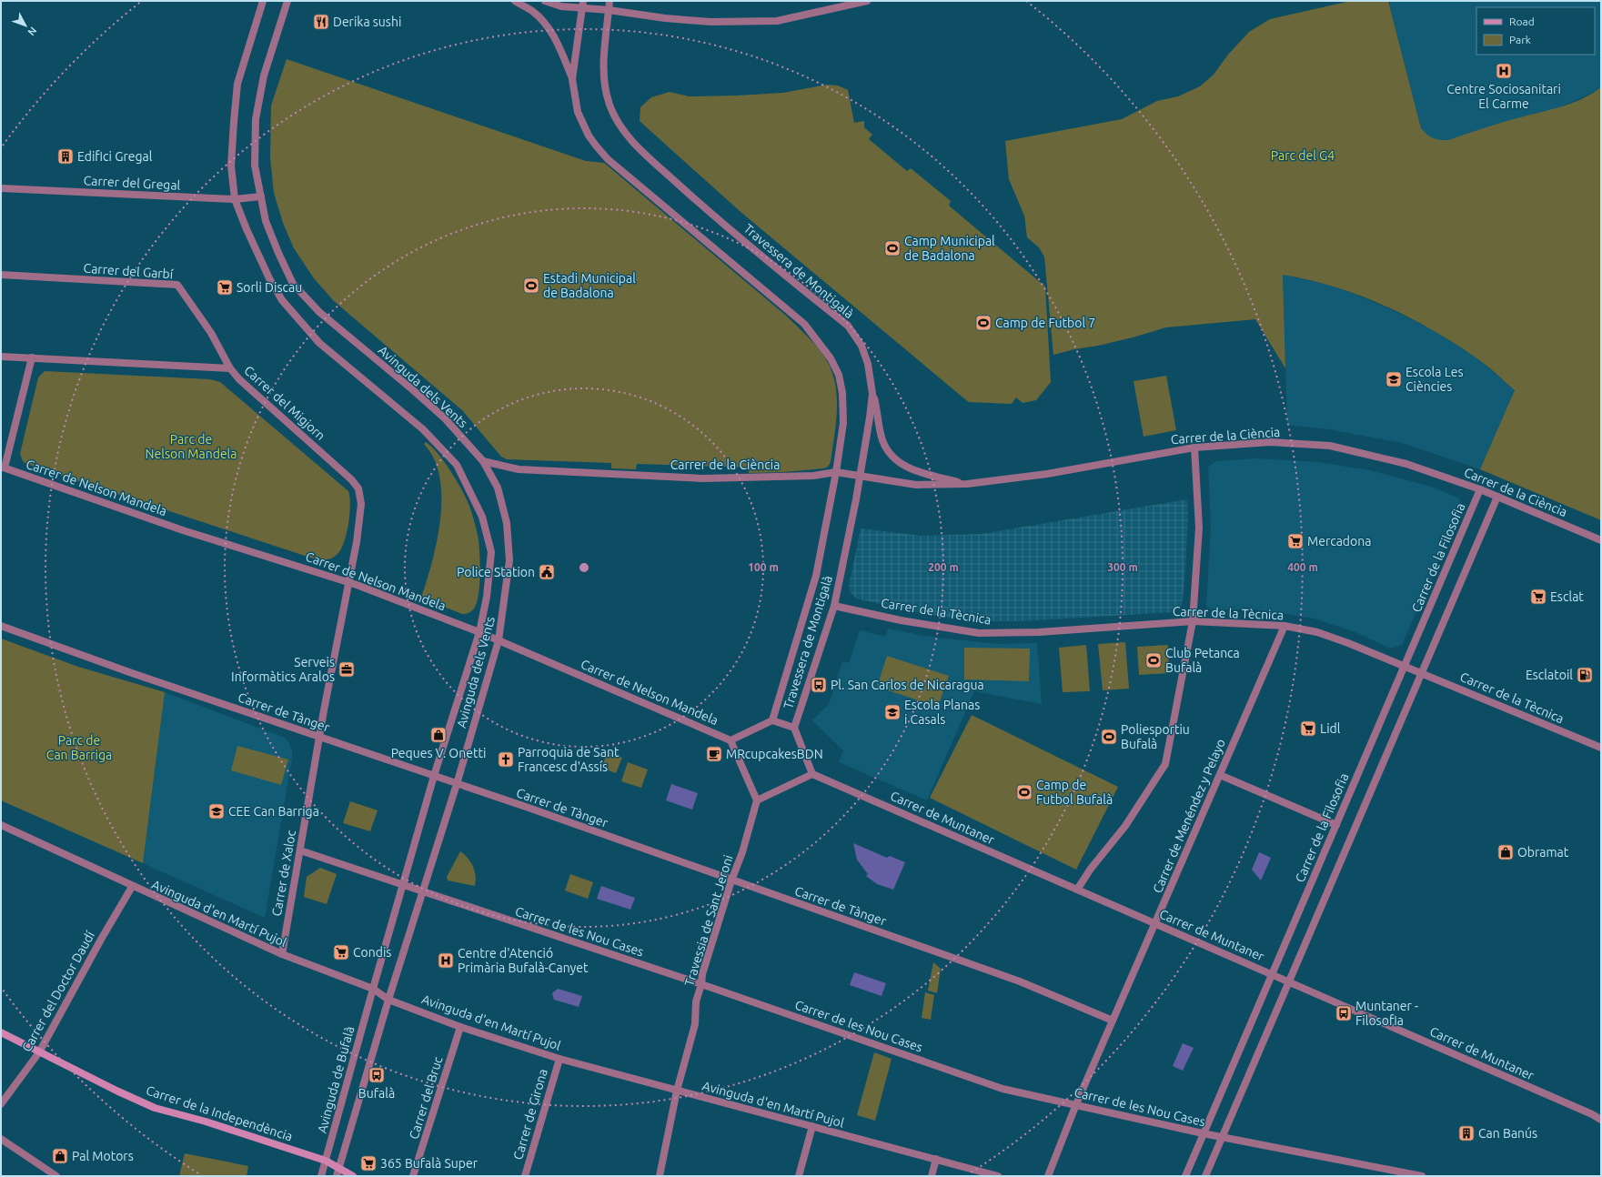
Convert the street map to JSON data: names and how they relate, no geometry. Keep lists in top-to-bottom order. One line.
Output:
{"streets":{"street":["Carrer del Gregal","Carrer del Garbí","Travessera de Montigalà","Avinguda dels Vents","Carrer del Migjorn","Carrer de la Ciència","Carrer de Nelson Mandela","Carrer de la Filosofia","Carrer de la Tècnica","Carrer de Tànger","Carrer de Menéndez y Pelayo","Carrer de Muntaner","Carrer de Xaloc","Avinguda d'en Martí Pujol","Travessia de Sant Jeroni","Carrer de les Nou Cases","Carrer del Doctor Daudí","Avinguda de Bufalà","Carrer del Bruc","Carrer de la Independència","Carrer de Girona"]},"crossings":[["Carrer del Gregal","Avinguda dels Vents"],["Carrer del Garbí","Carrer del Migjorn"],["Travessera de Montigalà","Carrer de la Ciència"],["Travessera de Montigalà","Carrer de la Tècnica"],["Avinguda dels Vents","Carrer de la Ciència"],["Avinguda dels Vents","Carrer de Nelson Mandela"],["Avinguda dels Vents","Carrer de Tànger"],["Avinguda dels Vents","Avinguda d'en Martí Pujol"],["Avinguda dels Vents","Carrer de les Nou Cases"],["Avinguda dels Vents","Avinguda de Bufalà"],["Carrer del Migjorn","Carrer de Nelson Mandela"],["Carrer del Migjorn","Carrer de Xaloc"],["Carrer de la Ciència","Carrer de la Filosofia"],["Carrer de Nelson Mandela","Carrer de Xaloc"],["Carrer de la Filosofia","Carrer de la Tècnica"],["Carrer de la Filosofia","Carrer de Muntaner"],["Carrer de la Filosofia","Carrer de les Nou Cases"],["Carrer de la Tècnica","Carrer de Menéndez y Pelayo"],["Carrer de Tànger","Carrer de Menéndez y Pelayo"],["Carrer de Tànger","Carrer de Xaloc"],["Carrer de Tànger","Travessia de Sant Jeroni"],["Carrer de Menéndez y Pelayo","Carrer de Muntaner"],["Carrer de Menéndez y Pelayo","Carrer de les Nou Cases"],["Carrer de Xaloc","Avinguda d'en Martí Pujol"],["Carrer de Xaloc","Carrer de les Nou Cases"],["Avinguda d'en Martí Pujol","Travessia de Sant Jeroni"],["Avinguda d'en Martí Pujol","Carrer del Doctor Daudí"],["Avinguda d'en Martí Pujol","Avinguda de Bufalà"],["Avinguda d'en Martí Pujol","Carrer del Bruc"],["Avinguda d'en Martí Pujol","Carrer de Girona"],["Travessia de Sant Jeroni","Carrer de les Nou Cases"],["Carrer del Doctor Daudí","Carrer de la Independència"],["Avinguda de Bufalà","Carrer de la Independència"]],"parks":["Parc del G4","Parc de Nelson Mandela","Parc de Can Barriga"],"places":{"restaurant":["Derika sushi"],"hospital":["Centre Sociosanitari El Carme","Centre d'Atenció Primària Bufalà-Canyet"],"building":["Edifici Gregal","Can Banús"],"sports":["Camp Municipal de Badalona","Estadi Municipal de Badalona","Camp de Futbol 7","Club Petanca Bufalà","Poliesportiu Bufalà","Camp de Futbol Bufalà"],"supermarket":["Sorli Discau","Mercadona","Esclat","Lidl","Condis","365 Bufalà Super"],"school or university":["Escola Les Ciències","Escola Planas i Casals","CEE Can Barriga"],"public building":["Police Station"],"office":["Serveis Informàtics Aralos"],"fuel station":["Esclatoil"],"bus stop":["Pl. San Carlos de Nicaragua","Muntaner - Filosofia","Bufalà"],"shop":["Peques V. Onetti","Obramat","Pal Motors"],"cafe":["MRcupcakesBDN"],"church":["Parroquia de Sant Francesc d'Assís"]},"legend":["Road","Park"],"north":"bottom right","rings":["100 m","200 m","300 m","400 m"]}
